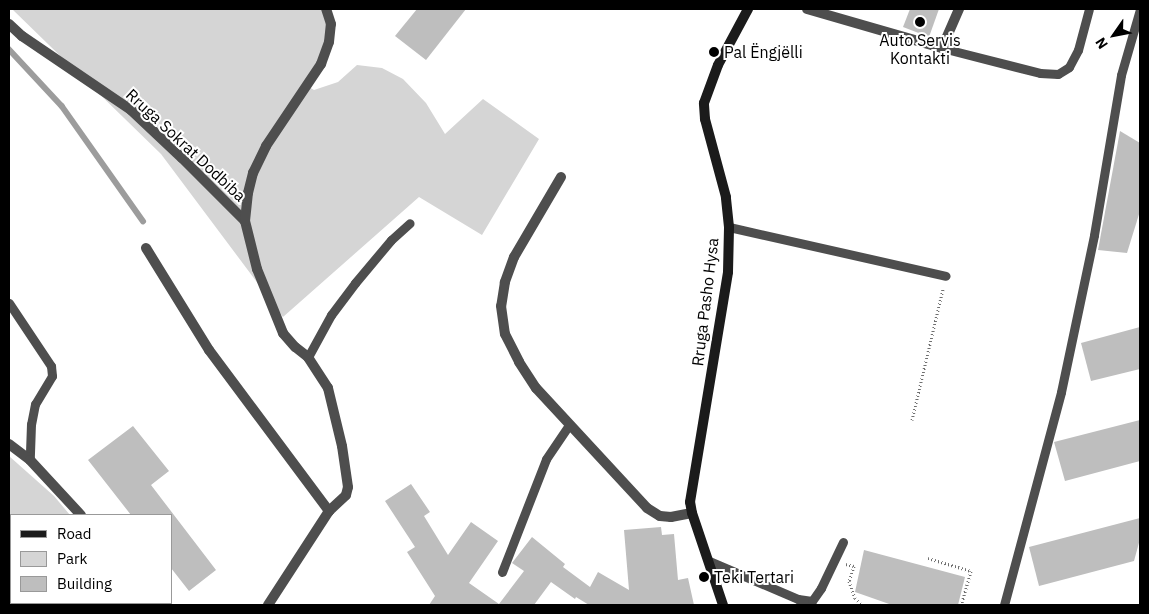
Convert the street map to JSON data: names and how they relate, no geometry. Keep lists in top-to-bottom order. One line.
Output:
{"streets":{"main road":["Rruga Pasho Hysa"],"street":["Rruga Sokrat Dodbiba"]},"places":["Auto Servis Kontakti","Pal Ëngjëlli","Teki Tertari"],"legend":["Road","Park","Building"],"north":"bottom left"}
